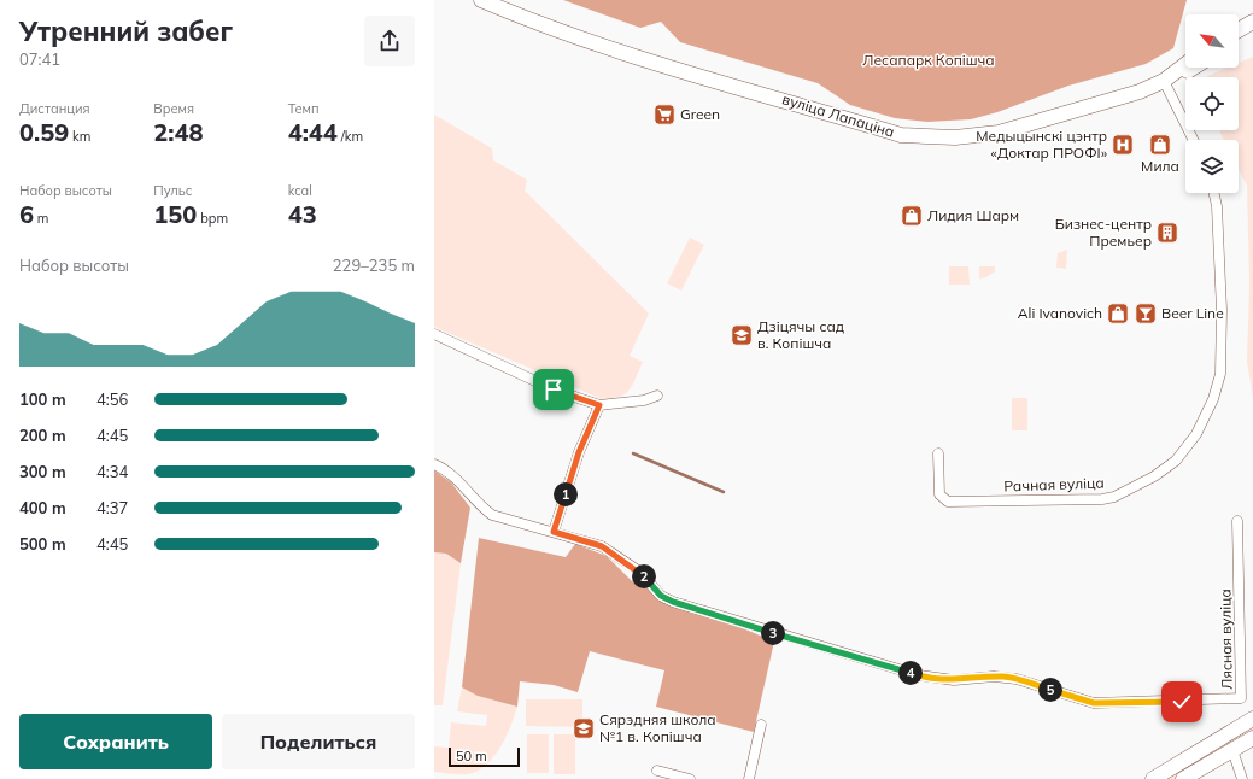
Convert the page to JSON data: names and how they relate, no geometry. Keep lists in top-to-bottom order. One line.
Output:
{"streets":{"main road":["вуліца Лапаціна"],"street":["Рачная вуліца","Лясная вуліца"]},"parks":["Лесапарк Копішча"],"places":{"supermarket":["Green"],"hospital":["Медыцынскі цэнтр «Доктар ПРОФІ»"],"shop":["Мила","Лидия Шарм","Ali Ivanovich"],"building":["Бизнес-центр Премьер"],"bar":["Beer Line"],"school or university":["Дзіцячы сад в. Копішча","Сярэдняя школа №1 в. Копішча"]},"scale_bar":"50 m","north":"top left","page":{"heading":["Утренний забег","07:41"],"stats":[["Дистанция","0.59 km"],["Время","2:48"],["Темп","4:44 /km"],["Набор высоты","6 m"],["Пульс","150 bpm"],["kcal","43"]],"chart":["Набор высоты","229–235 m"],"list":[{"name":"100 m","note":"4:56"},{"name":"200 m","note":"4:45"},{"name":"300 m","note":"4:34"},{"name":"400 m","note":"4:37"},{"name":"500 m","note":"4:45"}],"pins":["1","2","3","4","5"],"buttons":["Сохранить","Поделиться"],"scale":"50 m"}}
